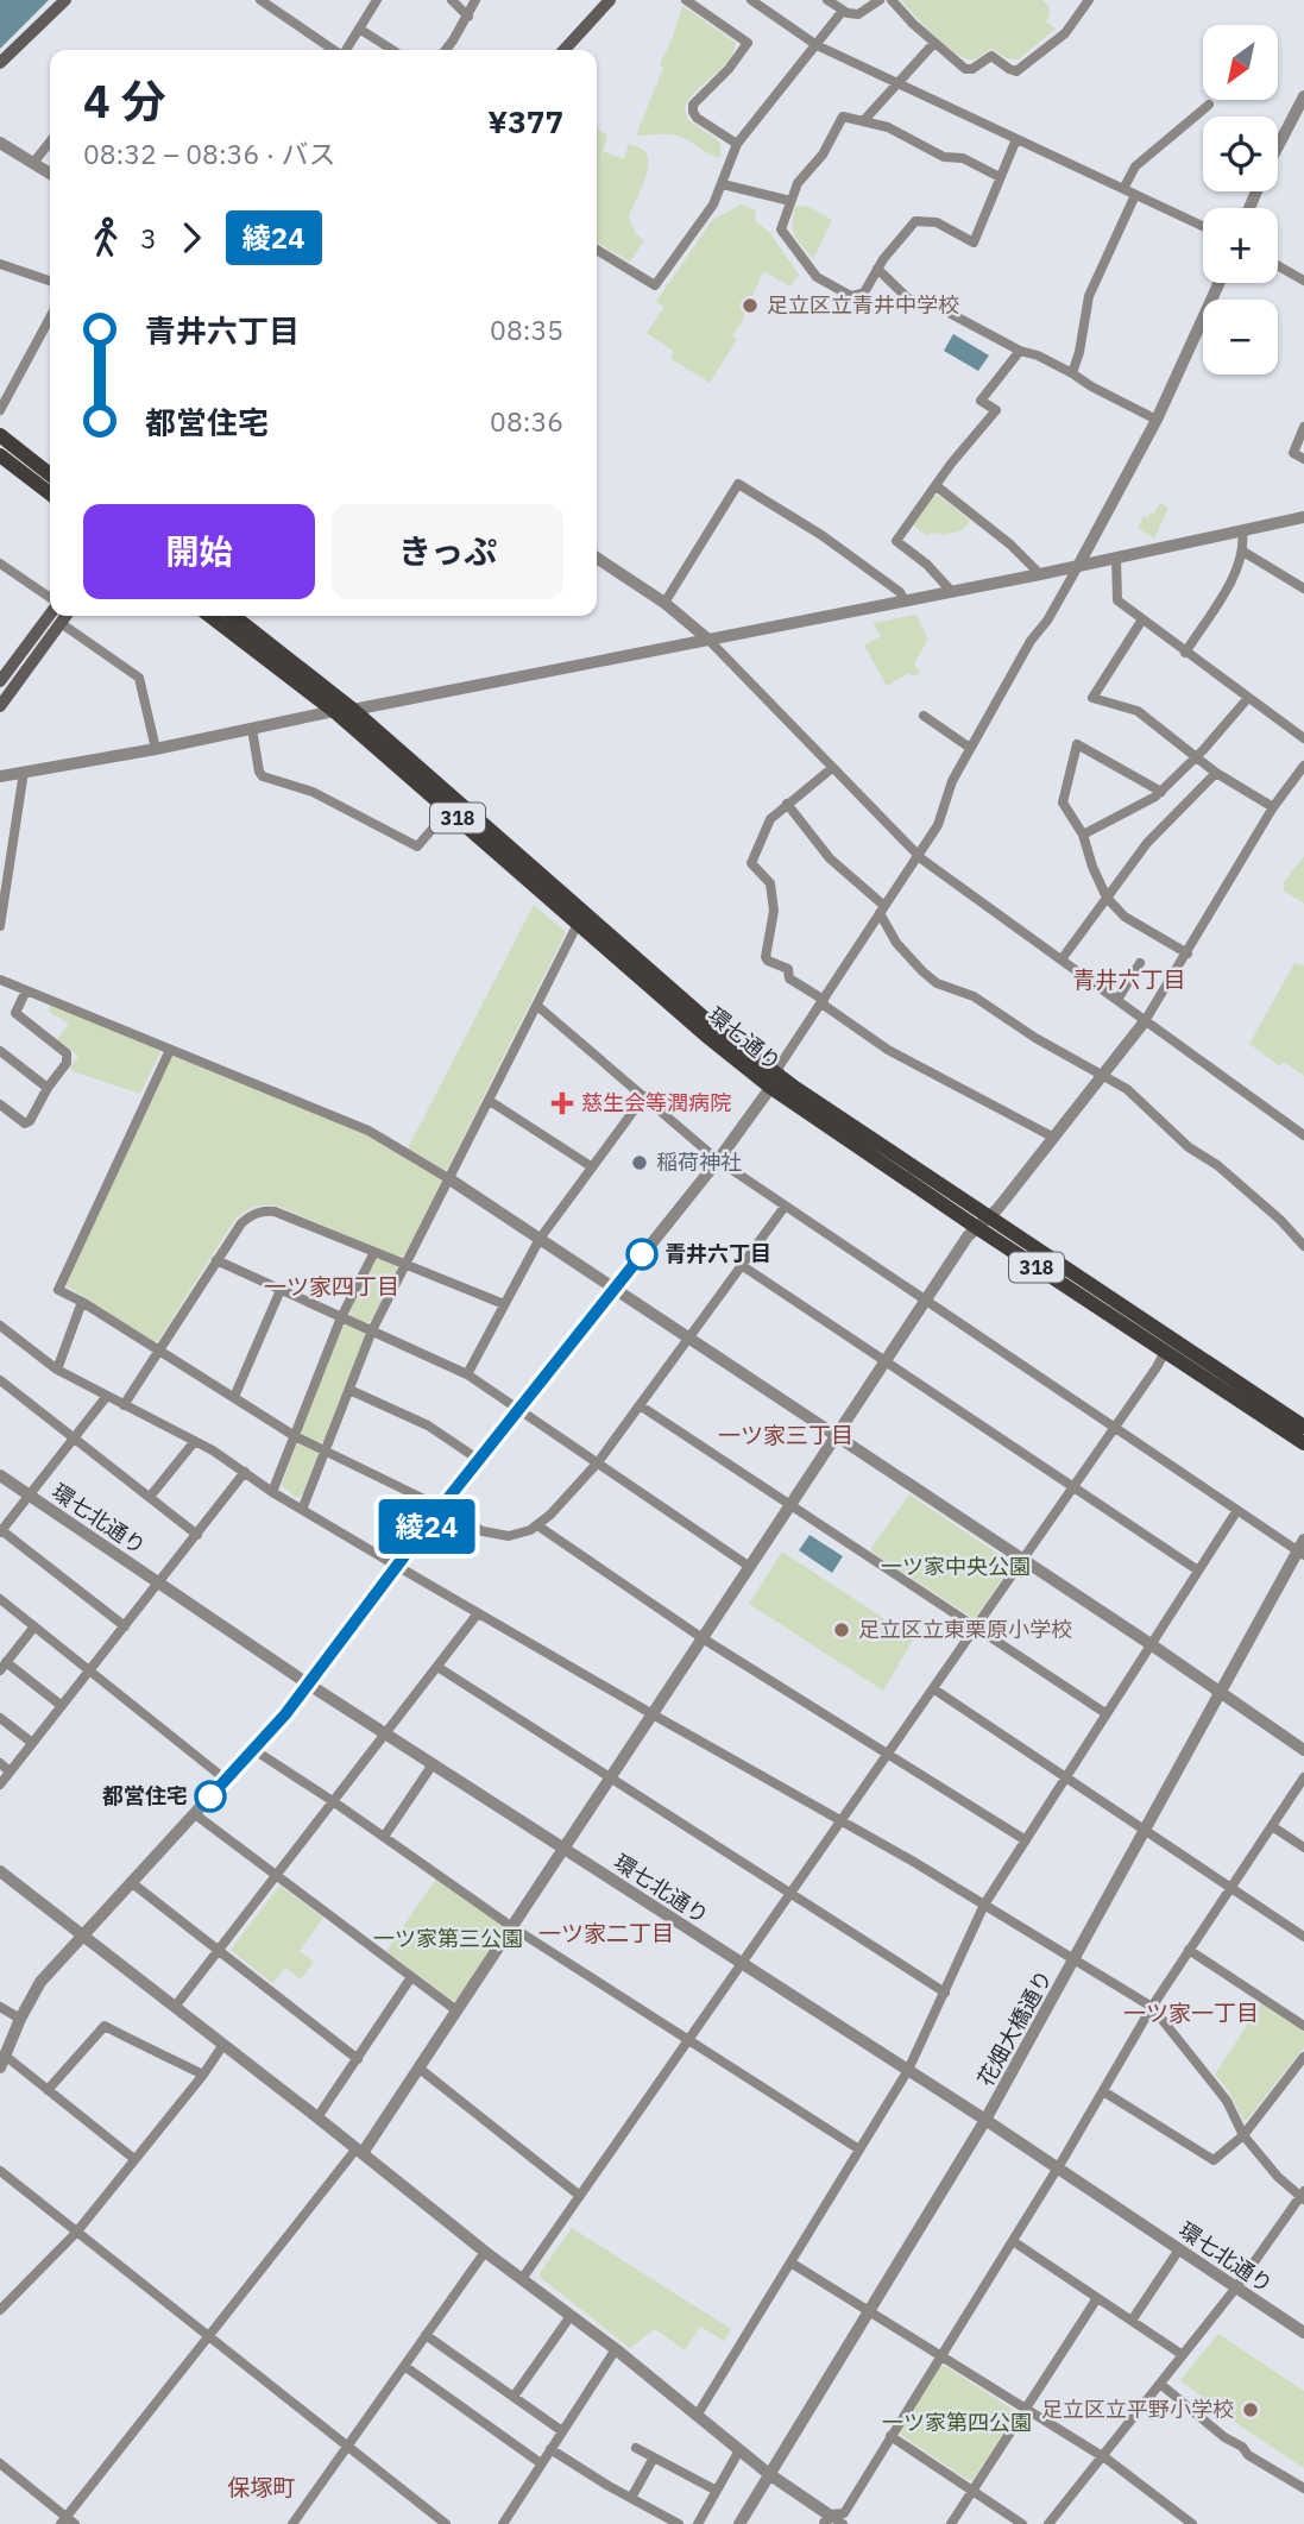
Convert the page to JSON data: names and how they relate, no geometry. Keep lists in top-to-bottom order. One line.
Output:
{"streets":{"main road":["318","環七通り"],"street":["環七北通り","花畑大橋通り"]},"crossings":[["環七北通り","花畑大橋通り"]],"districts":["青井六丁目","一ツ家四丁目","一ツ家三丁目","一ツ家二丁目","一ツ家一丁目","保塚町"],"parks":["一ツ家中央公園","一ツ家第三公園","一ツ家第四公園"],"places":{"other":["足立区立青井中学校","稲荷神社","青井六丁目","足立区立東栗原小学校","都営住宅","足立区立平野小学校"],"health":["慈生会等潤病院"]},"lines":["bus line 綾24"],"north":"bottom left","page":{"on_map":"綾24","map_buttons":["+","−"],"heading":["4 分","08:32 – 08:36 · バス","¥377"],"legs":["3","綾24"],"list":[{"name":"青井六丁目","value":"08:35"},{"name":"都営住宅","value":"08:36"}],"buttons":["開始","きっぷ"]}}
